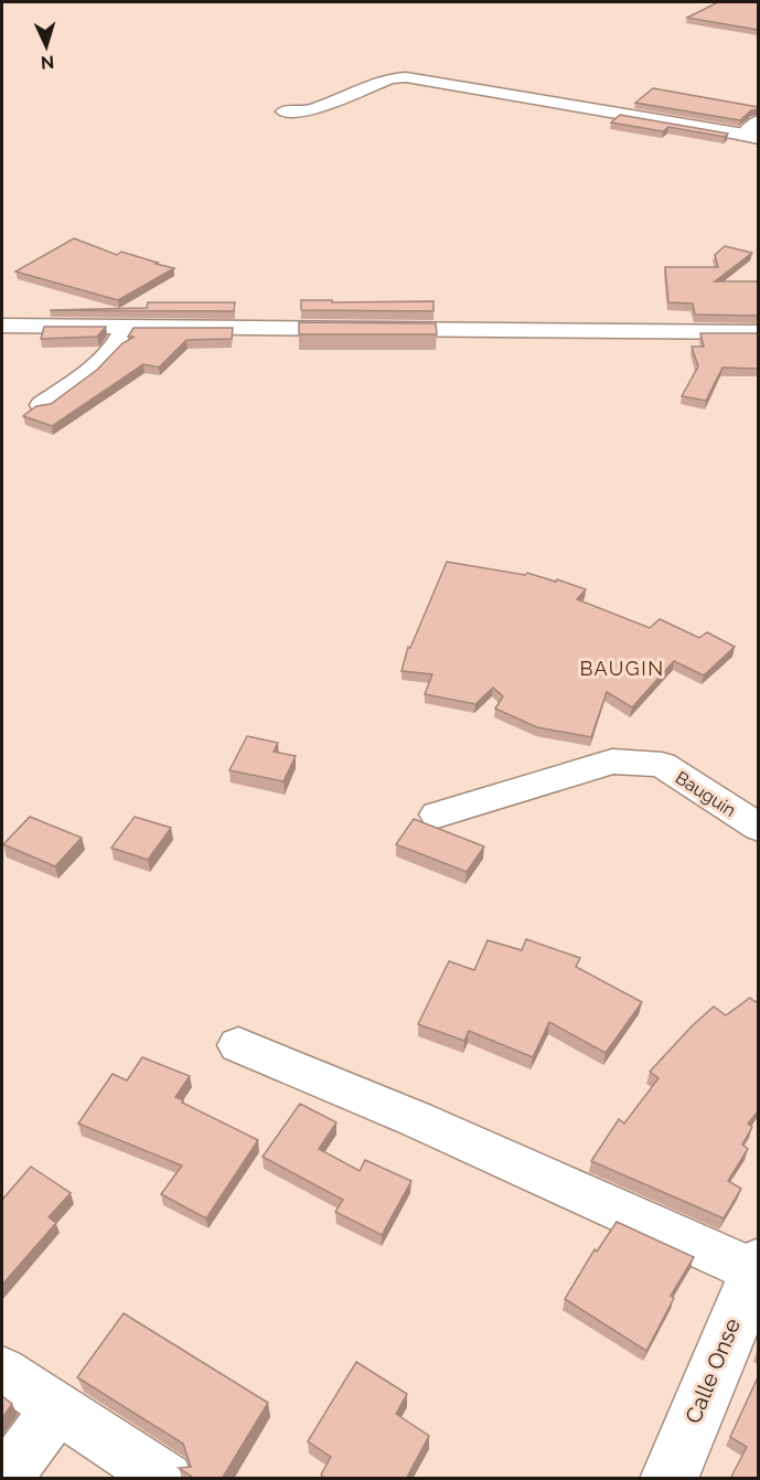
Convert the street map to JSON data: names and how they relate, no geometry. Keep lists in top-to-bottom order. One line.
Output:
{"streets":{"street":["Bauguin","Calle Onse"]},"districts":["BAUGIN"],"north":"bottom"}
